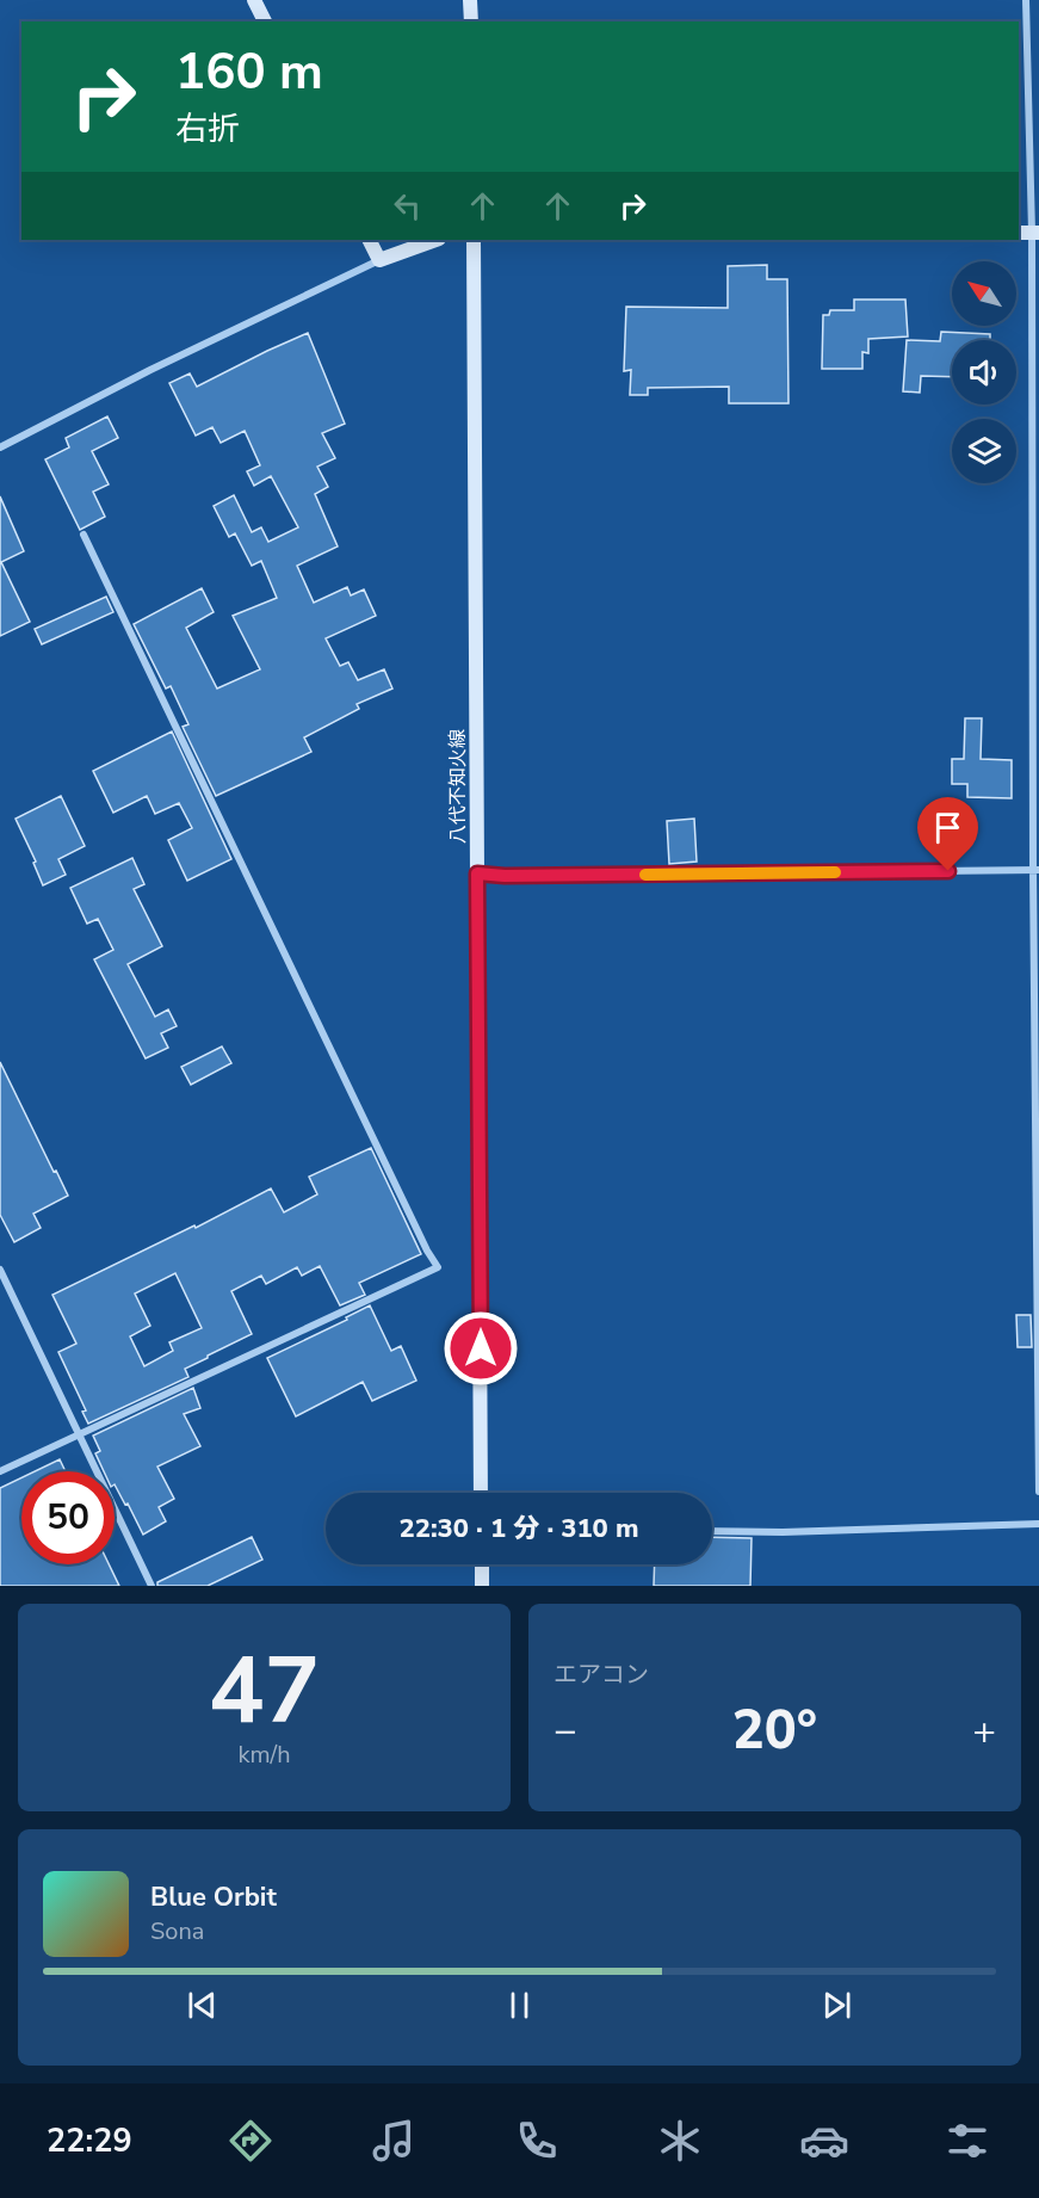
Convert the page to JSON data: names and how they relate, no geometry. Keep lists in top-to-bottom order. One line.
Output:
{"streets":{"main road":["八代不知火線"]},"north":"top left","page":{"turn":["160 m","右折"],"limit":"50","trip":"22:30 · 1 分 · 310 m","tile":[["47","km/h"],"エアコン"],"heat":["−","20°","+"],"song":["Blue Orbit","Sona"],"tabs":"22:29"}}
